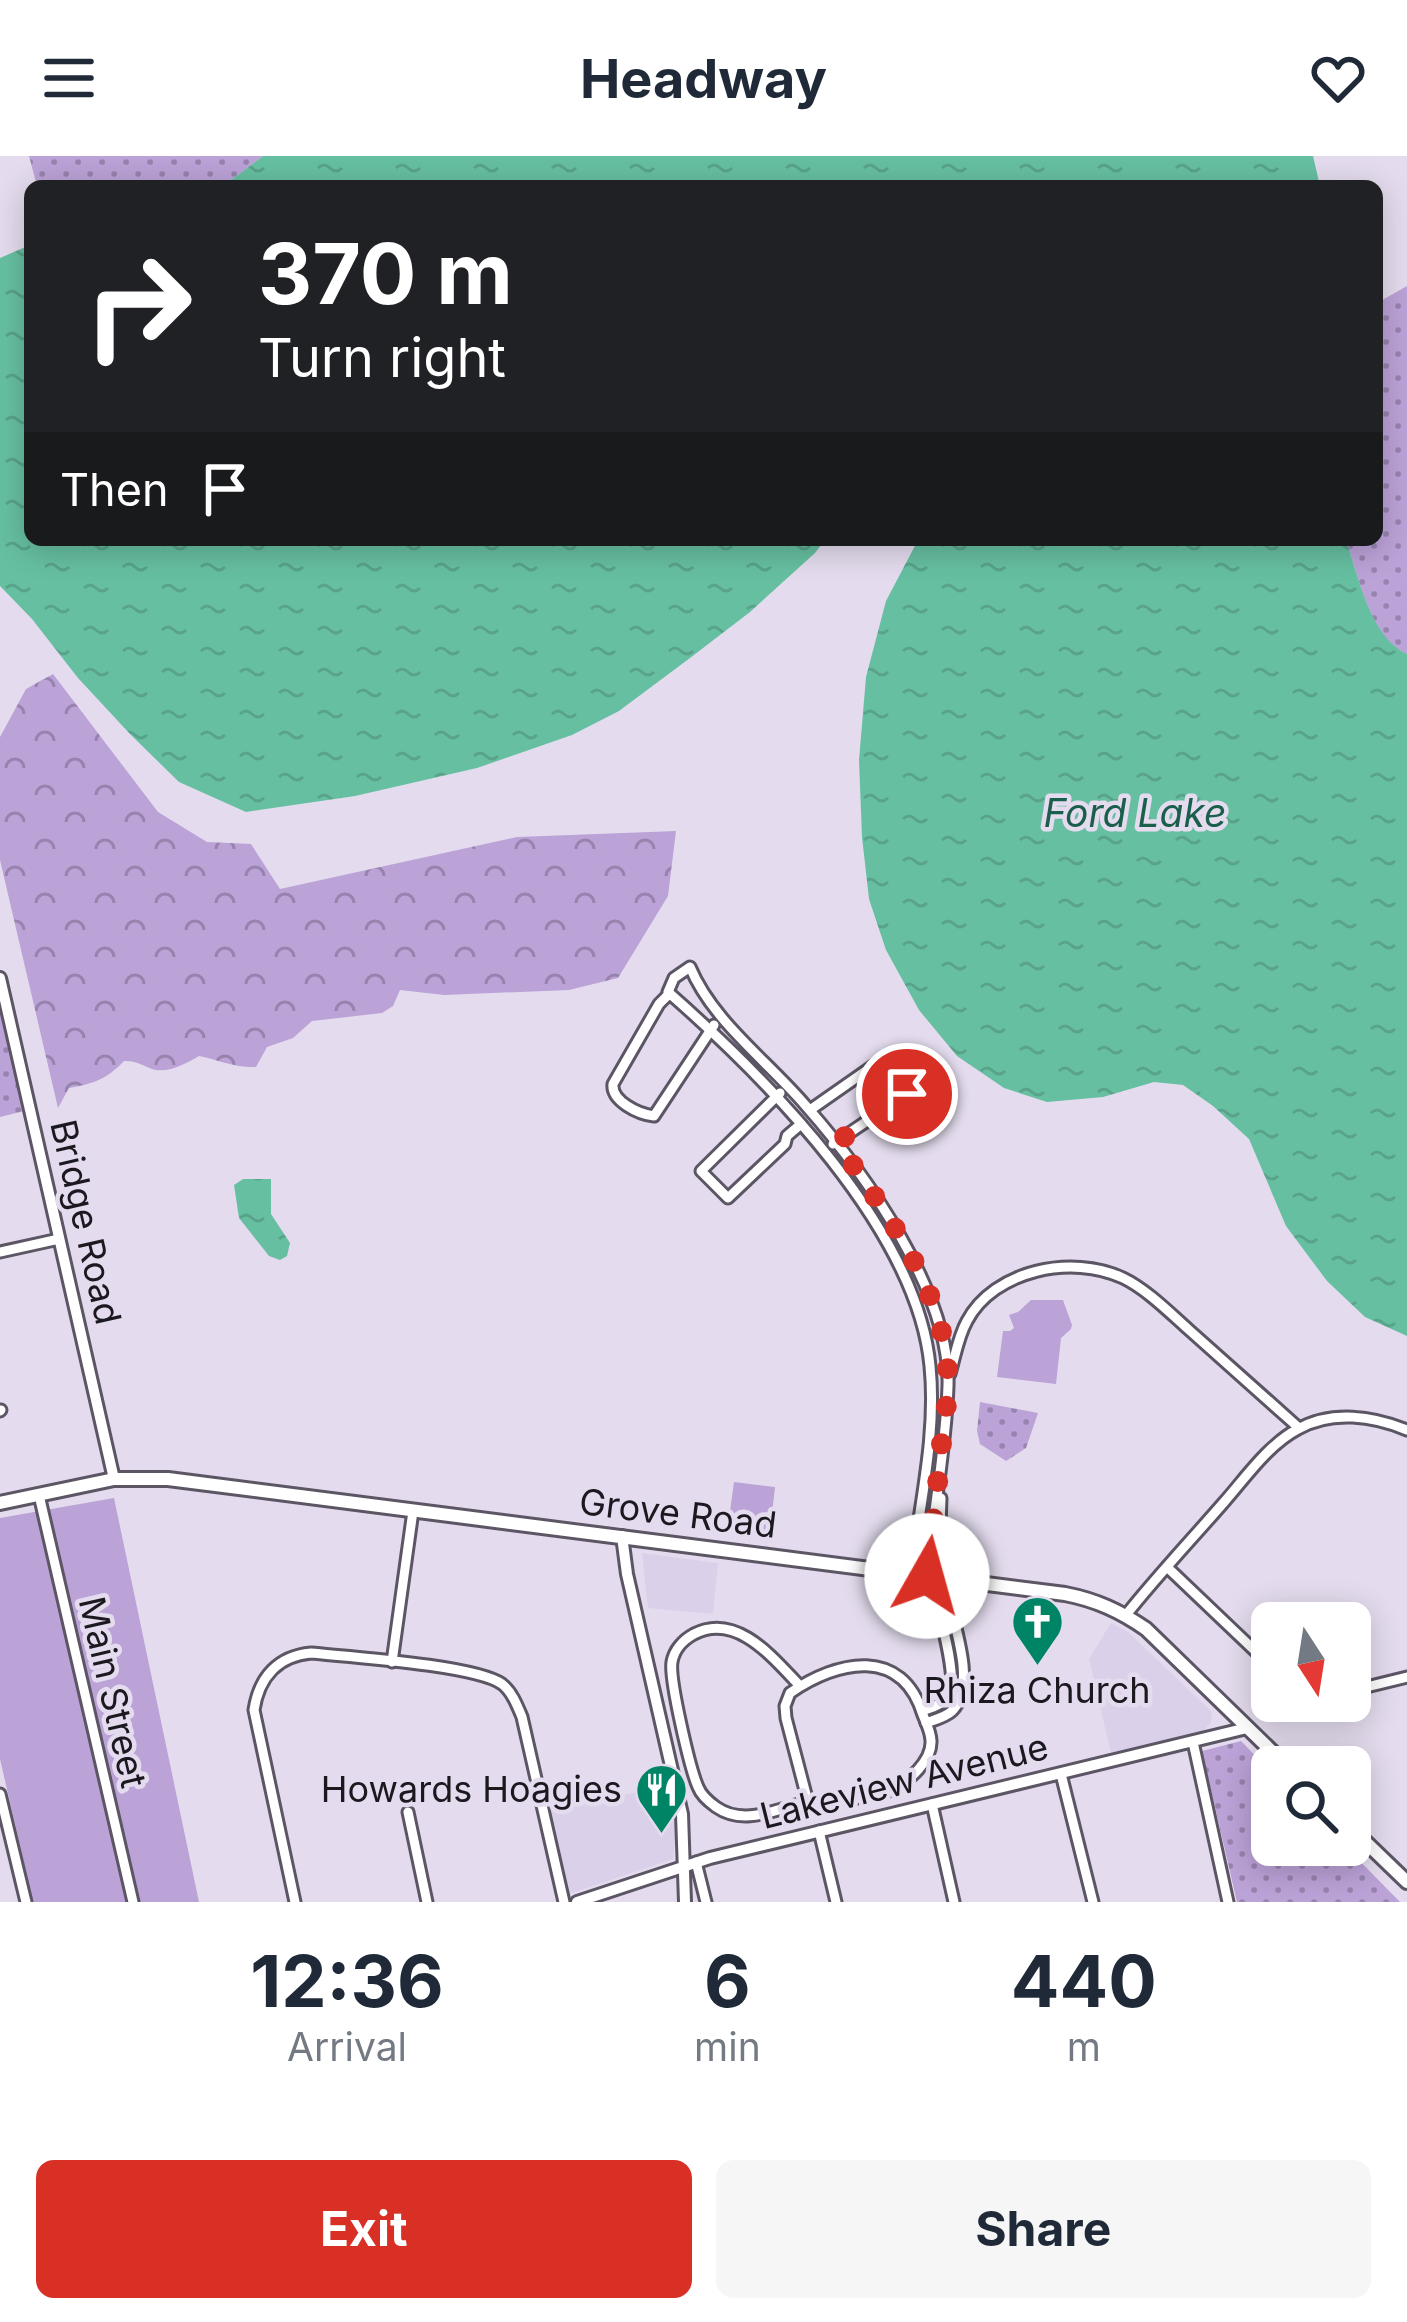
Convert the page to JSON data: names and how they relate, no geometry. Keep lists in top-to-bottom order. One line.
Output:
{"streets":{"main road":["Grove Road"],"street":["Bridge Road","Main Street","Lakeview Avenue"]},"crossings":[["Bridge Road","Grove Road"],["Grove Road","Main Street"],["Grove Road","Lakeview Avenue"]],"water":["Ford Lake"],"places":{"church":["Rhiza Church"],"restaurant":["Howards Hoagies"]},"north":"bottom","page":{"header":"Headway","turn":["370 m","Turn right"],"then":"Then","eta":["12:36","Arrival","6","min","440","m"],"buttons":["Exit","Share"]}}
